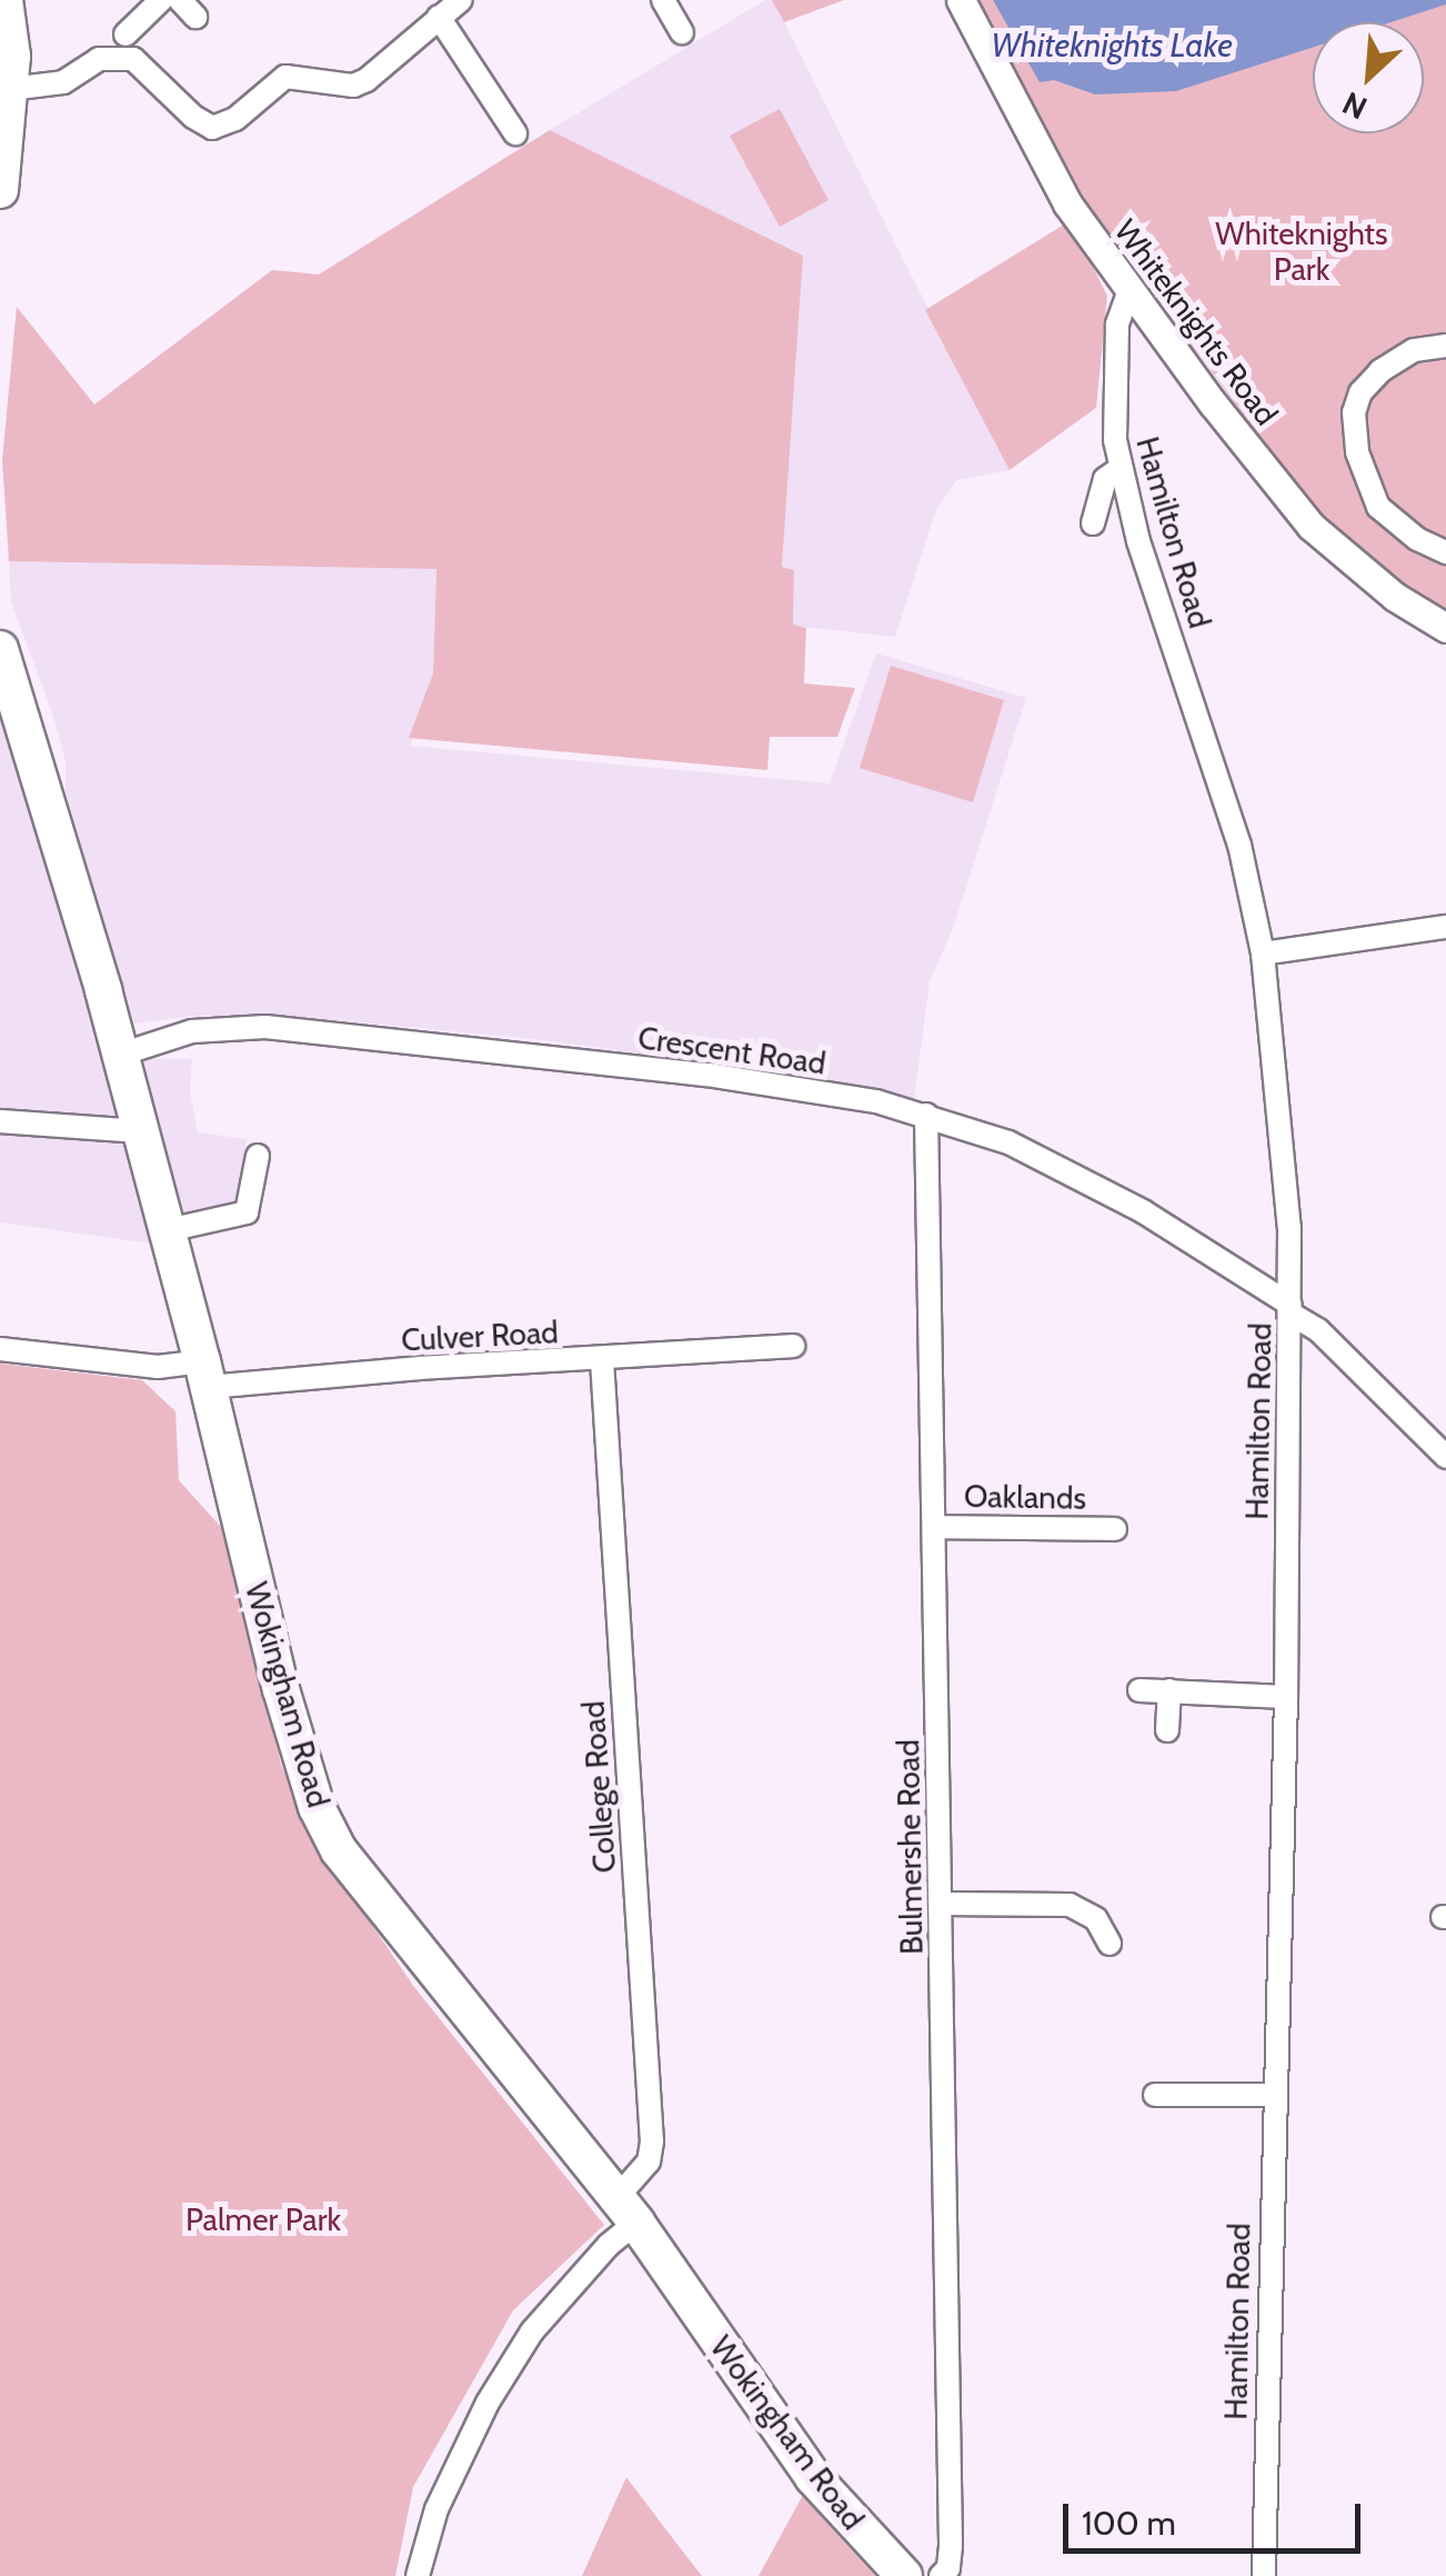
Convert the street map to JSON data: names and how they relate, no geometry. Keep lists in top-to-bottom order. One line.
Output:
{"streets":{"main road":["Wokingham Road"],"street":["Whiteknights Road","Hamilton Road","Crescent Road","Culver Road","Oaklands","College Road","Bulmershe Road"]},"crossings":[["Whiteknights Road","Hamilton Road"],["Hamilton Road","Crescent Road"],["Crescent Road","Wokingham Road"],["Crescent Road","Bulmershe Road"],["Culver Road","Wokingham Road"],["Culver Road","College Road"],["Oaklands","Bulmershe Road"],["Wokingham Road","College Road"]],"water":["Whiteknights Lake"],"parks":["Whiteknights Park","Palmer Park"],"scale_bar":"100 m","north":"bottom left"}
